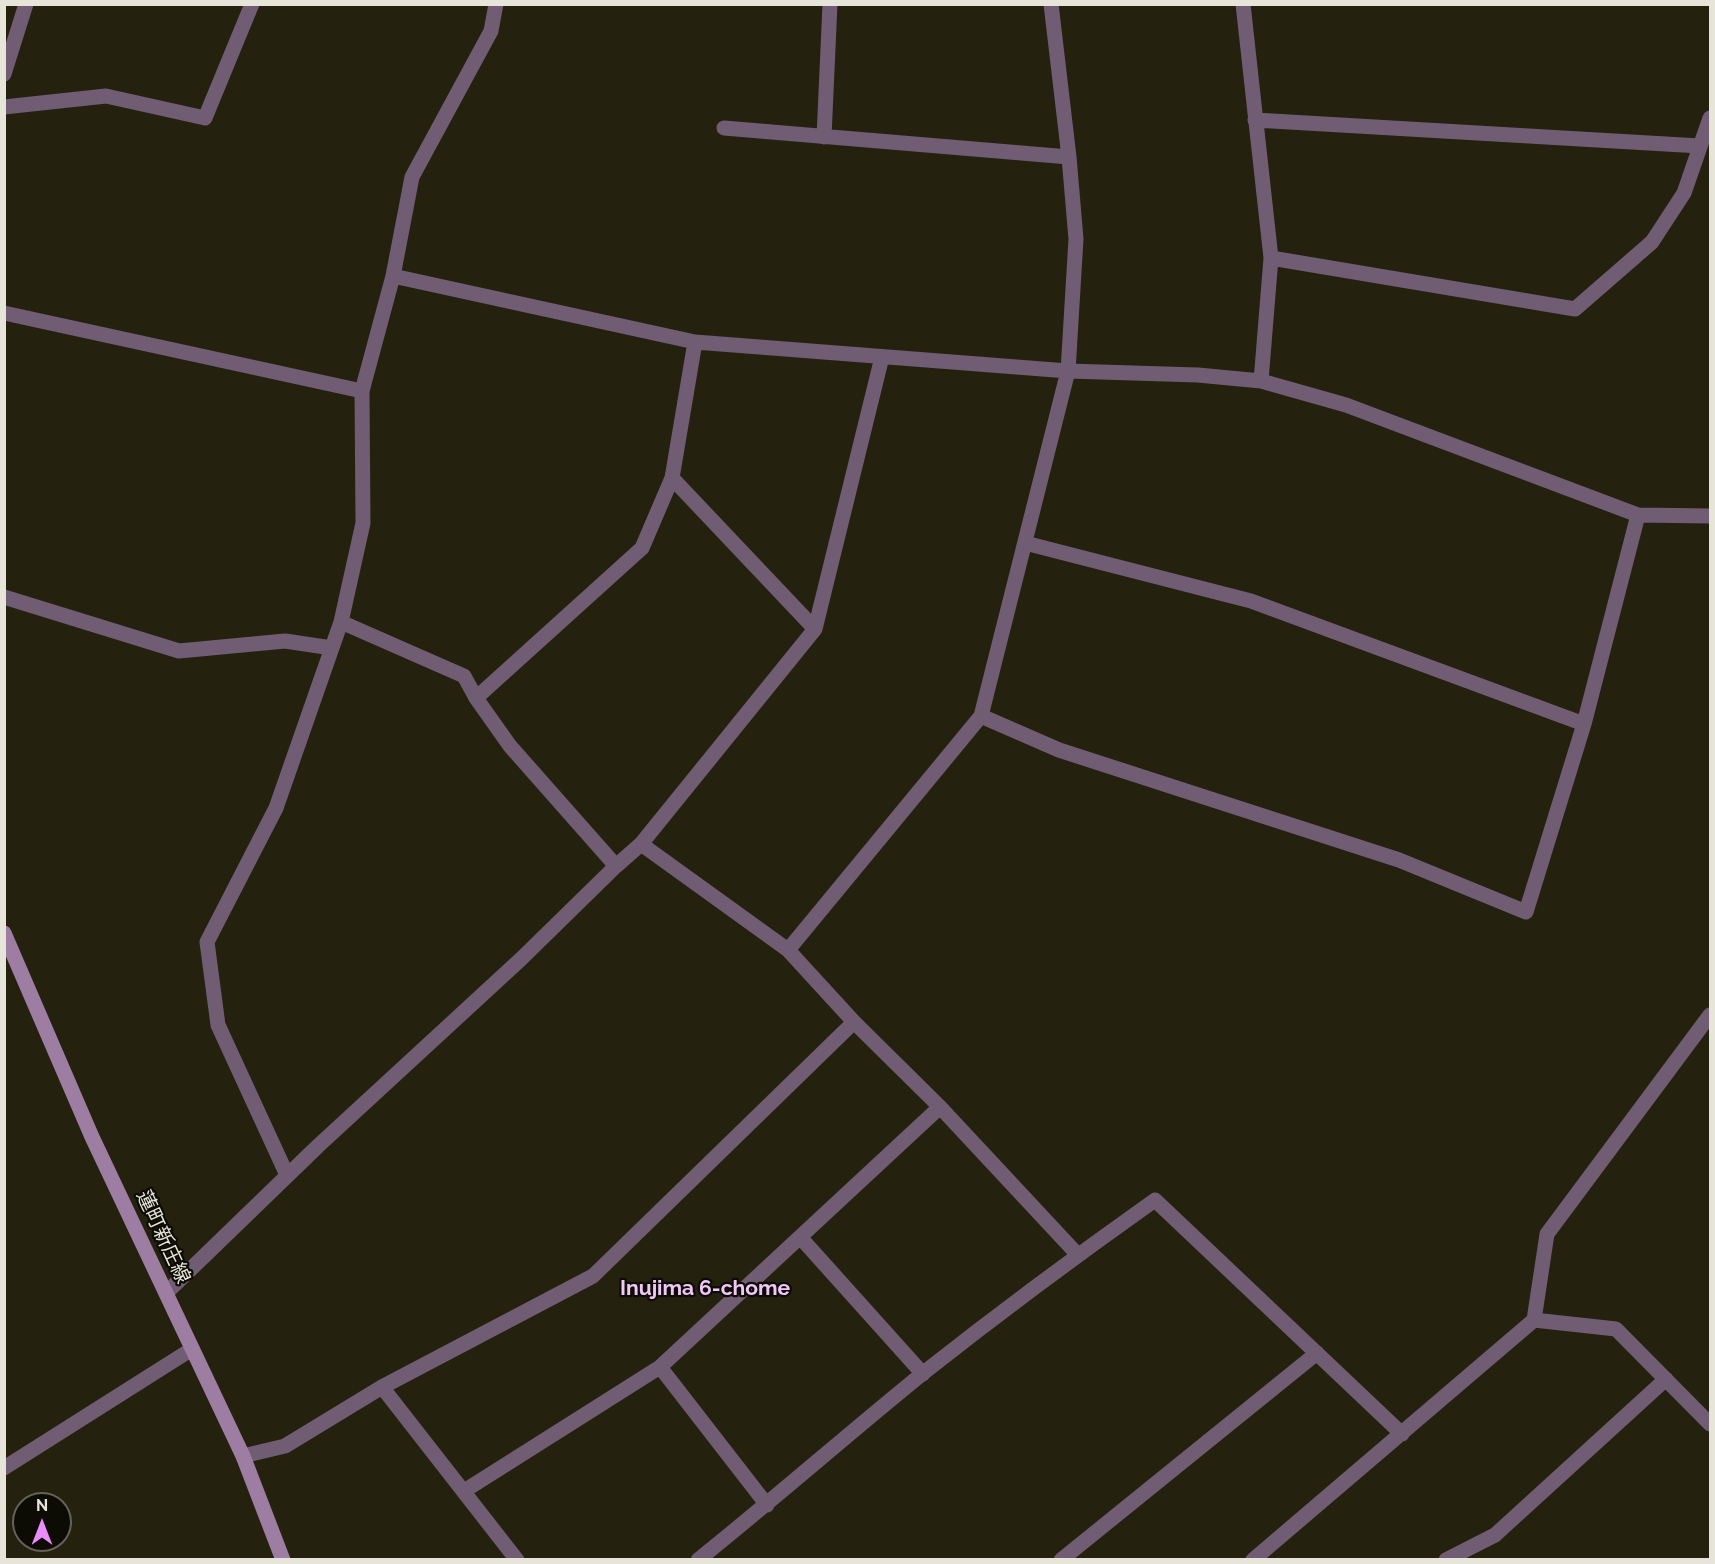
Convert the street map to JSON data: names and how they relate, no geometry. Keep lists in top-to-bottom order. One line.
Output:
{"streets":{"main road":["蓮町新庄線"]},"districts":["Inujima 6-chome"],"north":"top"}
